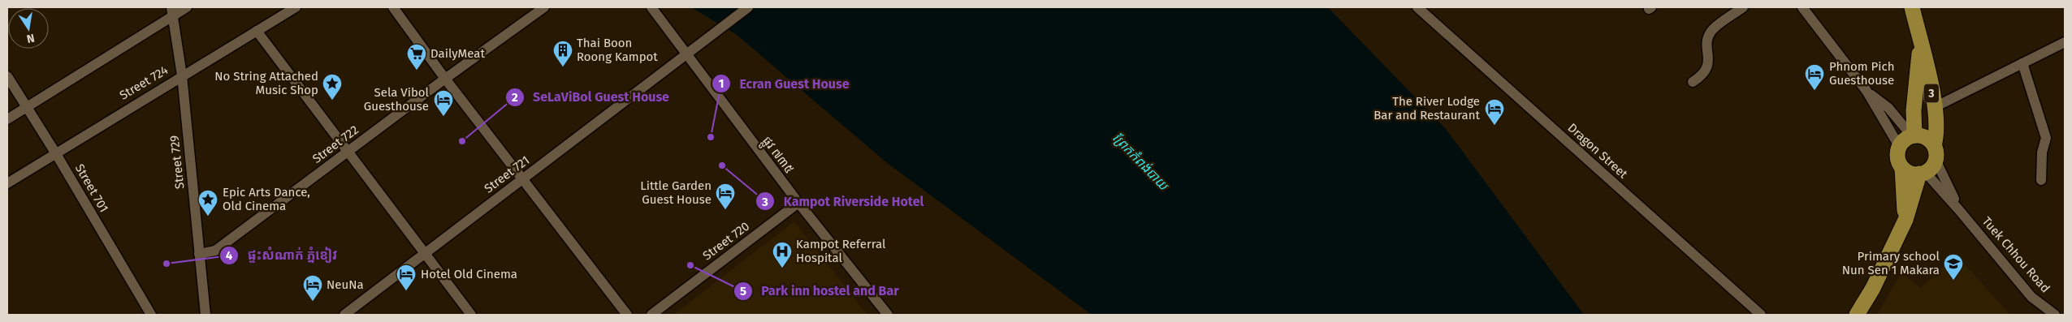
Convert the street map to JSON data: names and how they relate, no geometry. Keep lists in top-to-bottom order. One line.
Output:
{"streets":{"highway":["3"],"street":["Street 724","Street 722","Dragon Street","ផ្លូវ ៧៣៥","Street 729","Street 721","Street 701","Street 720","Tuek Chhou Road"]},"crossings":[["Street 724","Street 729"],["Street 724","Street 701"],["3","Tuek Chhou Road"],["Street 722","Street 729"],["ផ្លូវ ៧៣៥","Street 721"],["ផ្លូវ ៧៣៥","Street 720"]],"water":["ព្រែកកំពង់បាយ"],"places":{"building":["Thai Boon Roong Kampot"],"supermarket":["DailyMeat"],"hotel":["Phnom Pich Guesthouse","Sela Vibol Guesthouse","The River Lodge Bar and Restaurant","Little Garden Guest House","Hotel Old Cinema","NeuNa"],"place":["No String Attached Music Shop","Epic Arts Dance, Old Cinema"],"other":["Ecran Guest House","SeLaViBol Guest House","Kampot Riverside Hotel","ផ្ទះសំណាក់ ភ្នំខៀវ","Park inn hostel and Bar"],"hospital":["Kampot Referral Hospital"],"school or university":["Primary school Nun Sen 1 Makara"]},"north":"bottom"}
